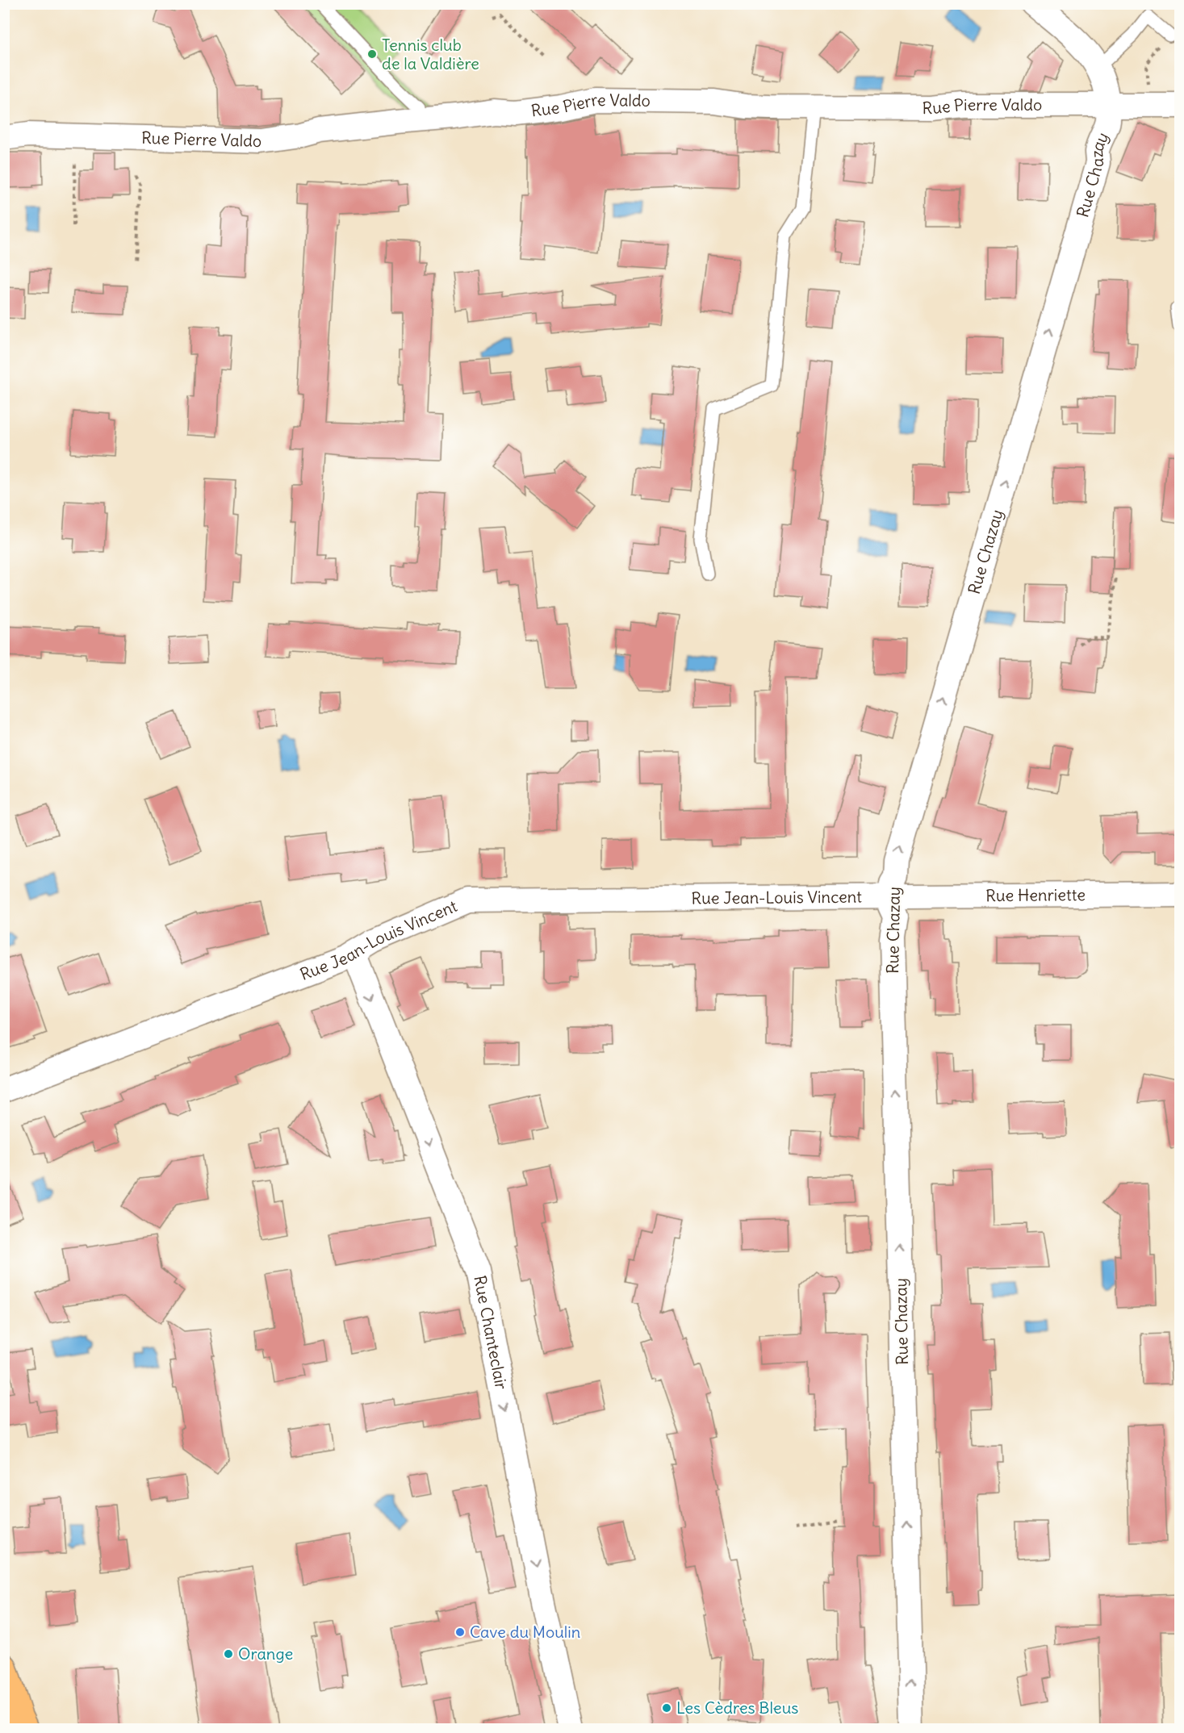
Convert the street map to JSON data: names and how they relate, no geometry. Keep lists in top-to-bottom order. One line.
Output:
{"streets":{"street":["Rue Pierre Valdo","Rue Chazay","Rue Henriette","Rue Jean-Louis Vincent","Rue Chanteclair"]},"crossings":[["Rue Pierre Valdo","Rue Chazay"],["Rue Chazay","Rue Henriette"],["Rue Chazay","Rue Jean-Louis Vincent"],["Rue Henriette","Rue Jean-Louis Vincent"],["Rue Jean-Louis Vincent","Rue Chanteclair"]],"one_way":["Rue Chazay","Rue Chanteclair"],"places":["Tennis club de la Valdière","Cave du Moulin","Orange","Les Cèdres Bleus"]}
